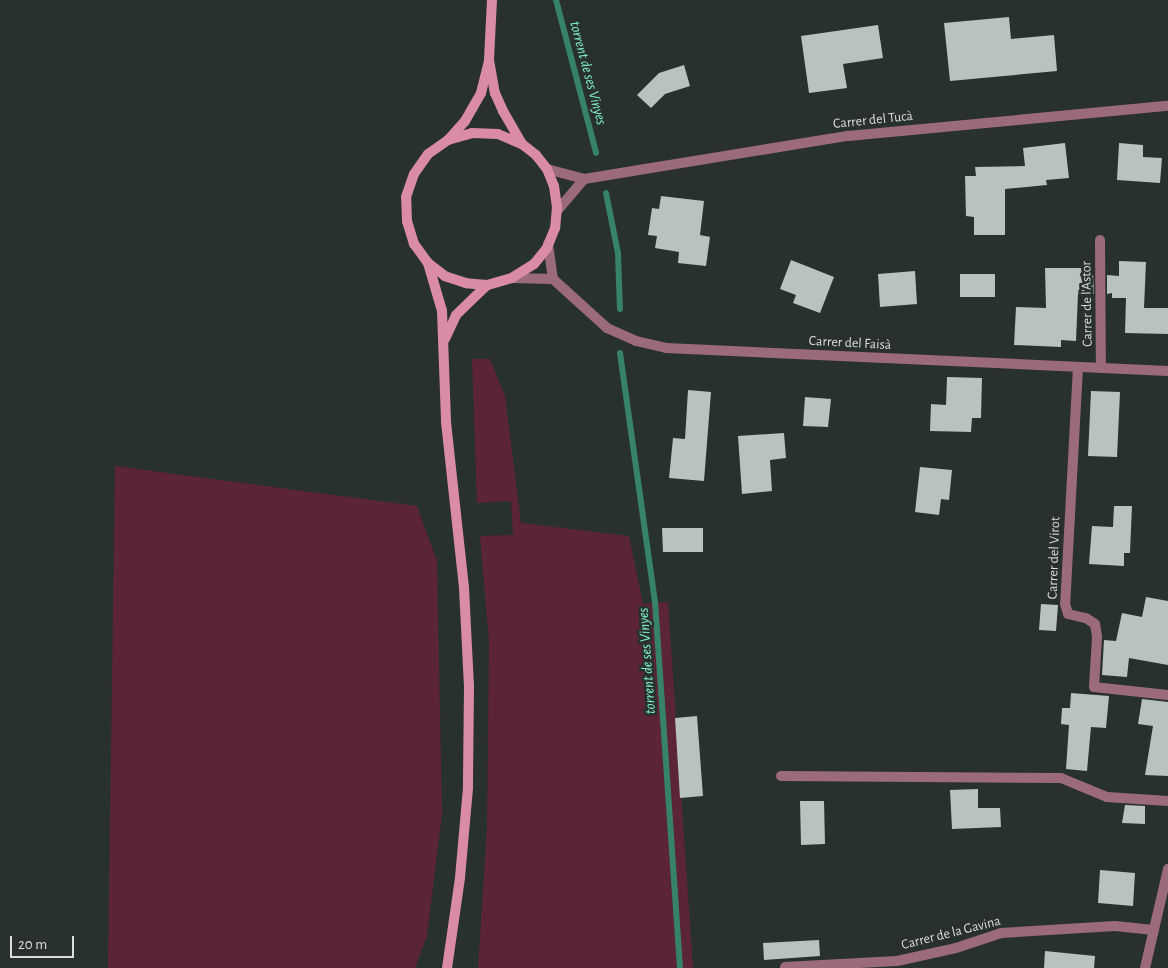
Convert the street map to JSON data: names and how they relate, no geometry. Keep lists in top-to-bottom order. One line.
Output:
{"streets":{"street":["Carrer del Tucà","Carrer de l'Astor","Carrer del Faisà","Carrer del Virot","Carrer de la Gavina"]},"crossings":[["Carrer de l'Astor","Carrer del Faisà"],["Carrer del Faisà","Carrer del Virot"]],"water":["torrent de ses Vinyes"],"scale_bar":"20 m"}
